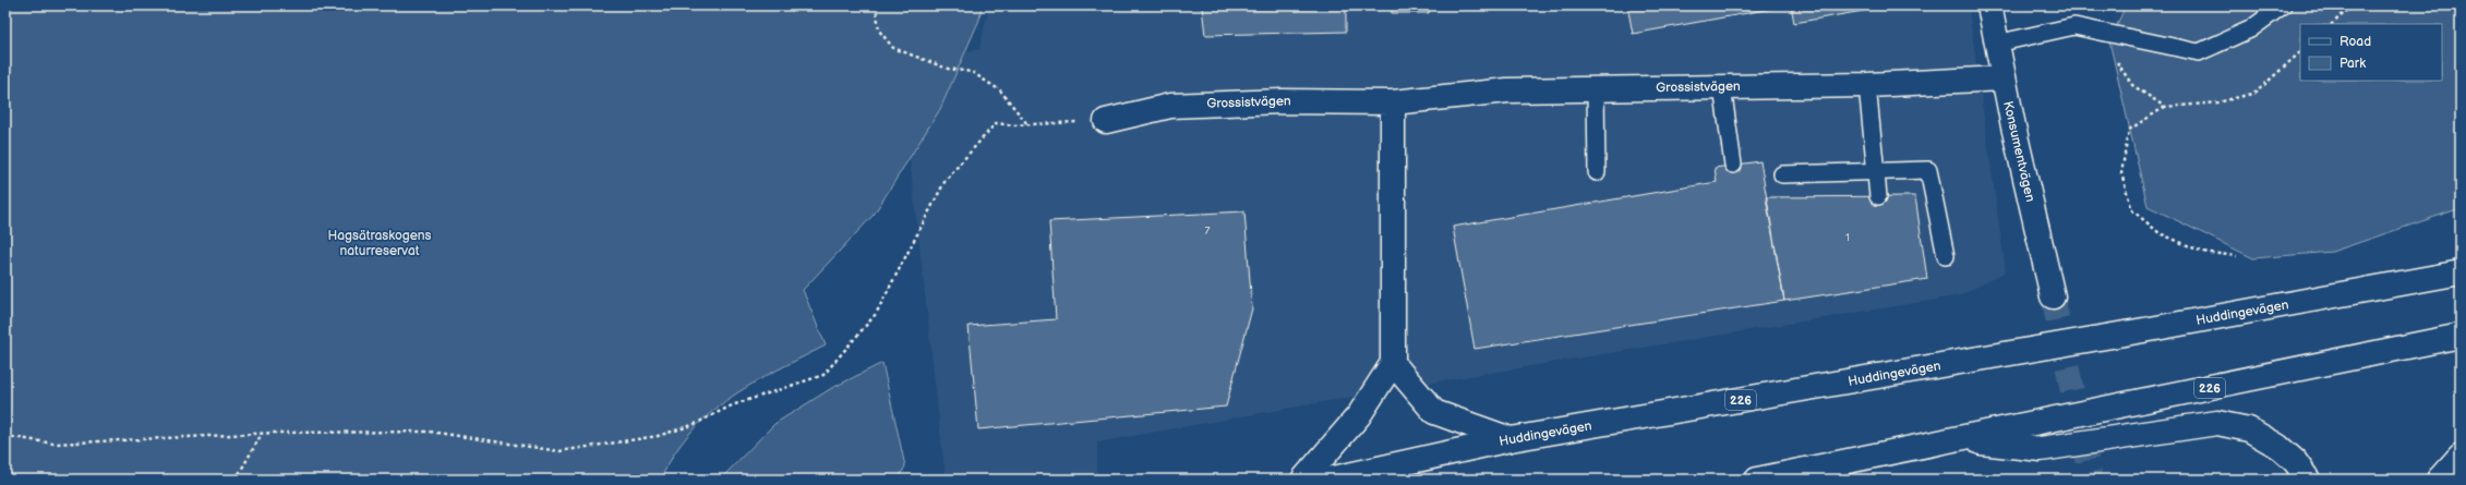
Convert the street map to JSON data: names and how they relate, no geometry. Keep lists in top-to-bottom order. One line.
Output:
{"streets":{"main road":["Grossistvägen","Konsumentvägen","Huddingevägen","226"]},"crossings":[["Grossistvägen","Konsumentvägen"]],"parks":["Hagsätraskogens naturreservat"],"house_numbers":["7","1"],"legend":["Road","Park"]}
